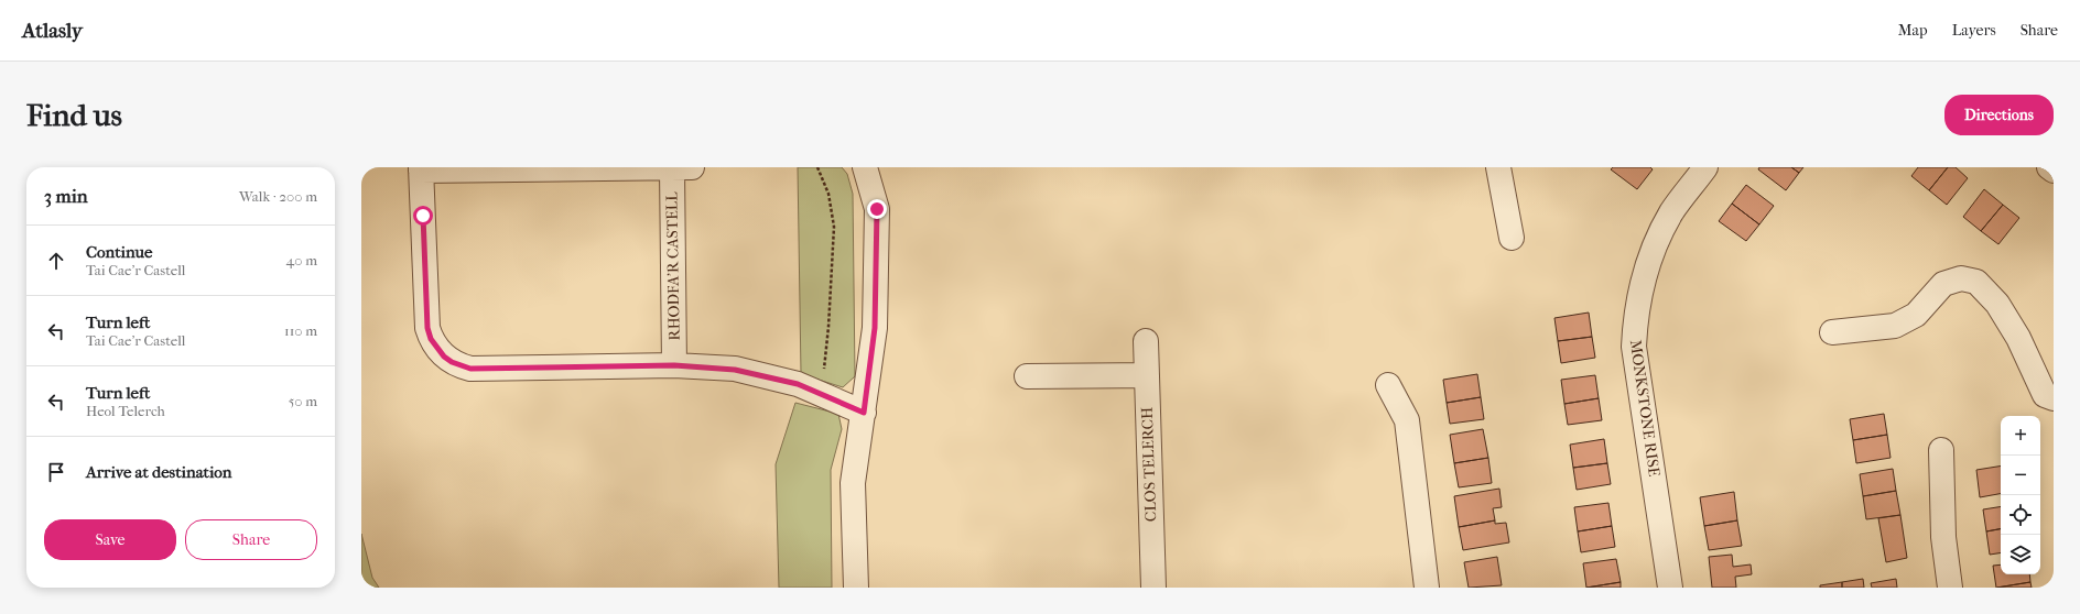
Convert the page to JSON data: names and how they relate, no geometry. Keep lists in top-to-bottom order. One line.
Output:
{"streets":{"street":["RHODFA'R CASTELL","MONKSTONE RISE","CLOS TELERCH"]},"page":{"header":"Atlasly","nav":["Map","Layers","Share"],"buttons":["Directions",["Save","Share"]],"title":"Find us","heading":["3 min","Walk · 200 m"],"list":[["Continue","Tai Cae'r Castell","40 m"],["Turn left","Tai Cae'r Castell","110 m"],["Turn left","Heol Telerch","50 m"],"Arrive at destination"],"map_buttons":["+","−"]}}
